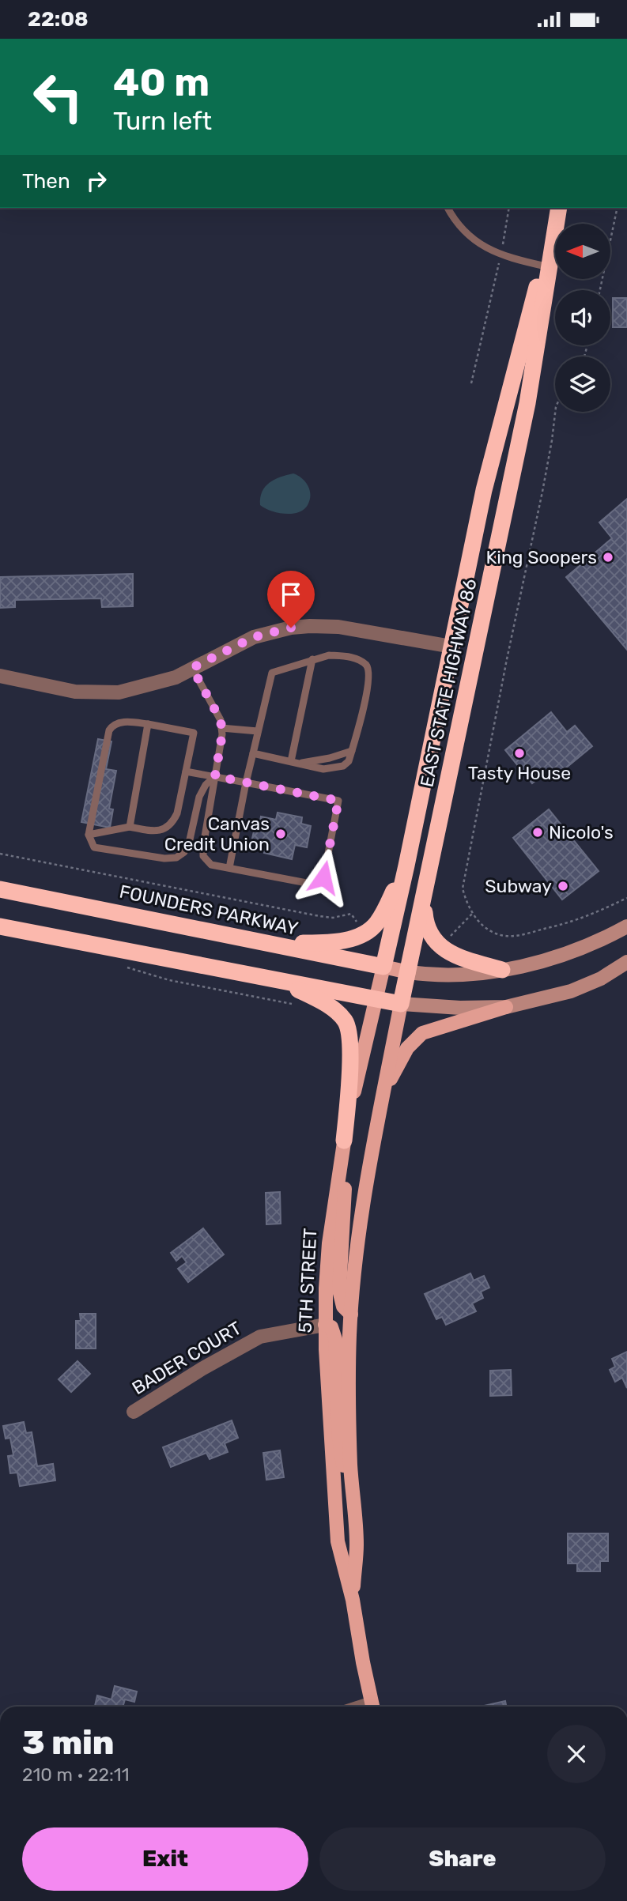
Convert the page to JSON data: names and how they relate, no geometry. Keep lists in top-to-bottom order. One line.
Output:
{"streets":{"highway":["EAST STATE HIGHWAY 86","FOUNDERS PARKWAY","5TH STREET"],"street":["BADER COURT"]},"crossings":[["EAST STATE HIGHWAY 86","FOUNDERS PARKWAY"],["EAST STATE HIGHWAY 86","5TH STREET"],["FOUNDERS PARKWAY","5TH STREET"],["5TH STREET","BADER COURT"]],"places":["King Soopers","Tasty House","Nicolo's","Canvas Credit Union","Subway"],"north":"left","page":{"status":"22:08","turn":["40 m","Turn left"],"then":"Then","heading":["3 min","210 m · 22:11"],"buttons":["Exit","Share"]}}
